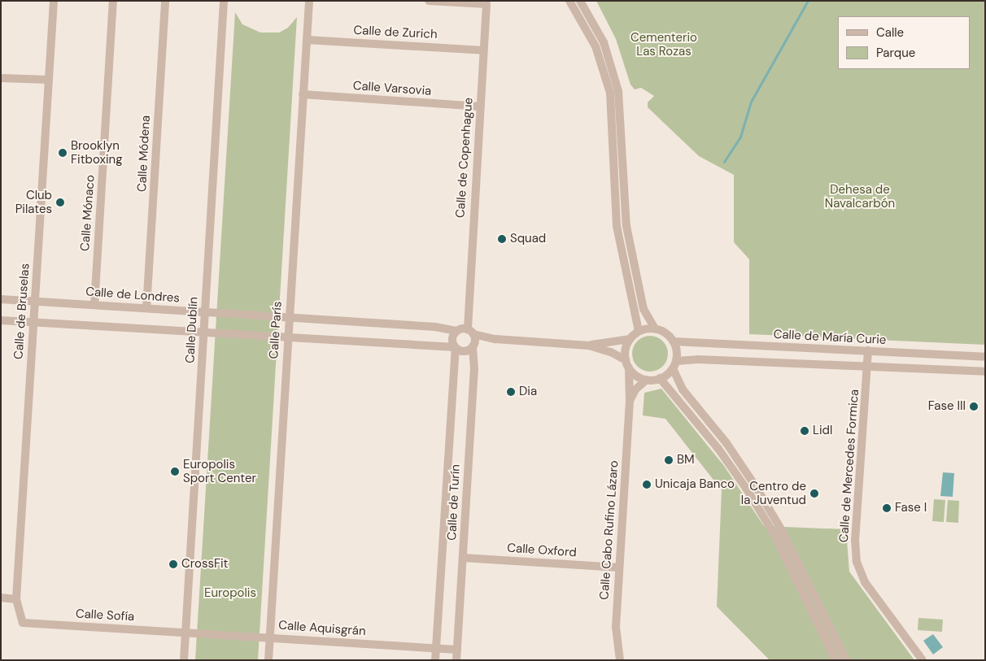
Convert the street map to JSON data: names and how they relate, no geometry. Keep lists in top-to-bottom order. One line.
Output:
{"streets":{"street":["Calle de Zurich","Calle Varsovia","Calle Módena","Calle de Copenhague","Calle Mónaco","Calle de Londres","Calle de Bruselas","Calle Dublín","Calle París","Calle de María Curie","Calle de Mercedes Formica","Calle de Turín","Calle Cabo Rufino Lázaro","Calle Oxford","Calle Sofía","Calle Aquisgrán"]},"crossings":[["Calle de Zurich","Calle de Copenhague"],["Calle de Zurich","Calle París"],["Calle Varsovia","Calle de Copenhague"],["Calle Varsovia","Calle París"],["Calle Módena","Calle de Londres"],["Calle de Copenhague","Calle de Londres"],["Calle de Copenhague","Calle de Turín"],["Calle Mónaco","Calle de Londres"],["Calle de Londres","Calle de Bruselas"],["Calle de Londres","Calle Dublín"],["Calle de Londres","Calle París"],["Calle de Londres","Calle de Turín"],["Calle de Bruselas","Calle Sofía"],["Calle Dublín","Calle Sofía"],["Calle Dublín","Calle Aquisgrán"],["Calle París","Calle Aquisgrán"],["Calle de María Curie","Calle de Mercedes Formica"],["Calle de María Curie","Calle Cabo Rufino Lázaro"],["Calle de Turín","Calle Oxford"],["Calle de Turín","Calle Aquisgrán"],["Calle Cabo Rufino Lázaro","Calle Oxford"],["Calle Sofía","Calle Aquisgrán"]],"parks":["Cementerio Las Rozas","Dehesa de Navalcarbón","Europolis"],"places":["Brooklyn Fitboxing","Club Pilates","Squad","Dia","Fase III","Lidl","BM","Europolis Sport Center","Unicaja Banco","Centro de la Juventud","Fase I","CrossFit"],"legend":["Calle","Parque"]}
